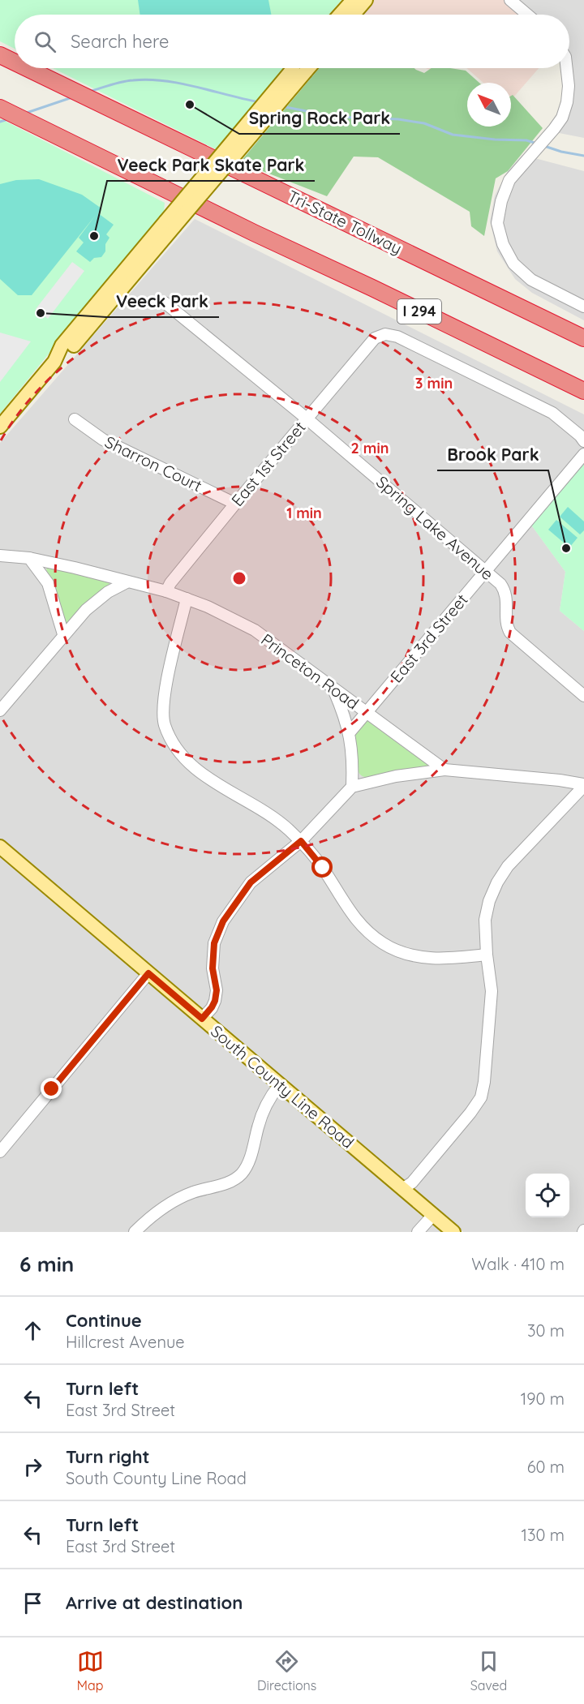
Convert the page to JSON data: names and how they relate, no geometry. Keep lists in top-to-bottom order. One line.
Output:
{"streets":{"highway":["Tri-State Tollway","I 294"],"main road":["South County Line Road"],"street":["Sharron Court","East 1st Street","Spring Lake Avenue","East 3rd Street","Princeton Road"]},"crossings":[["Sharron Court","East 1st Street"],["East 1st Street","Spring Lake Avenue"],["East 1st Street","Princeton Road"],["Spring Lake Avenue","East 3rd Street"],["East 3rd Street","Princeton Road"]],"places":["Spring Rock Park","Veeck Park Skate Park","Veeck Park","Brook Park"],"north":"top left","page":{"search":"Search here","heading":["6 min","Walk · 410 m"],"list":[["Continue","Hillcrest Avenue","30 m"],["Turn left","East 3rd Street","190 m"],["Turn right","South County Line Road","60 m"],["Turn left","East 3rd Street","130 m"],"Arrive at destination"],"nav":["Map","Directions","Saved"]},"rings":["3 min","2 min","1 min"]}
